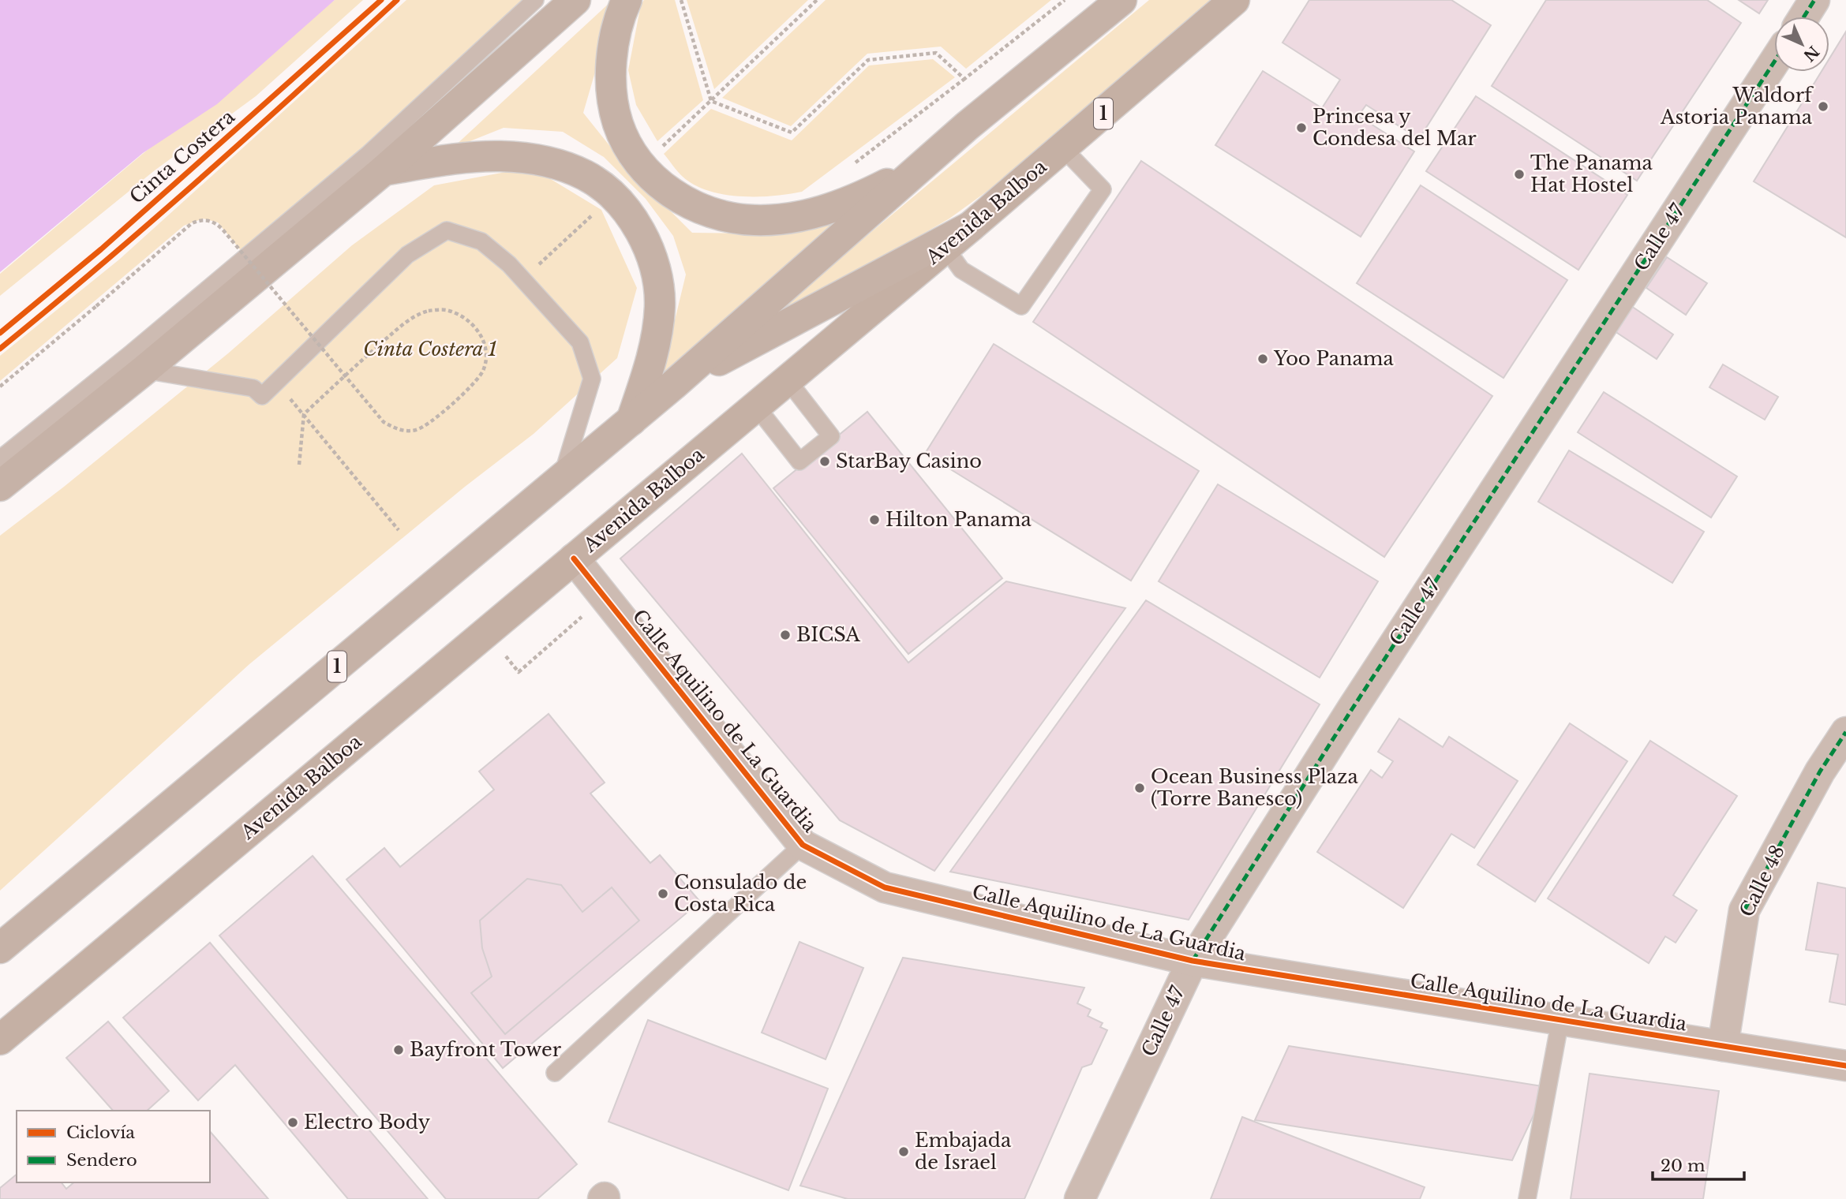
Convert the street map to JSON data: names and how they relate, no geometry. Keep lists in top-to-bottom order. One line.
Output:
{"streets":{"highway":["1"],"main road":["Avenida Balboa"],"street":["Calle 47","Calle Aquilino de La Guardia","Calle 48"],"cycle path":["Cinta Costera"]},"crossings":[["Avenida Balboa","Calle Aquilino de La Guardia"],["Calle 47","Calle Aquilino de La Guardia"],["Calle Aquilino de La Guardia","Calle 48"]],"parks":["Cinta Costera 1"],"places":["Waldorf Astoria Panama","Princesa y Condesa del Mar","The Panama Hat Hostel","Yoo Panama","StarBay Casino","Hilton Panama","BICSA","Ocean Business Plaza (Torre Banesco)","Consulado de Costa Rica","Bayfront Tower","Electro Body","Embajada de Israel"],"legend":["Ciclovía","Sendero"],"scale_bar":"20 m","north":"bottom right"}
